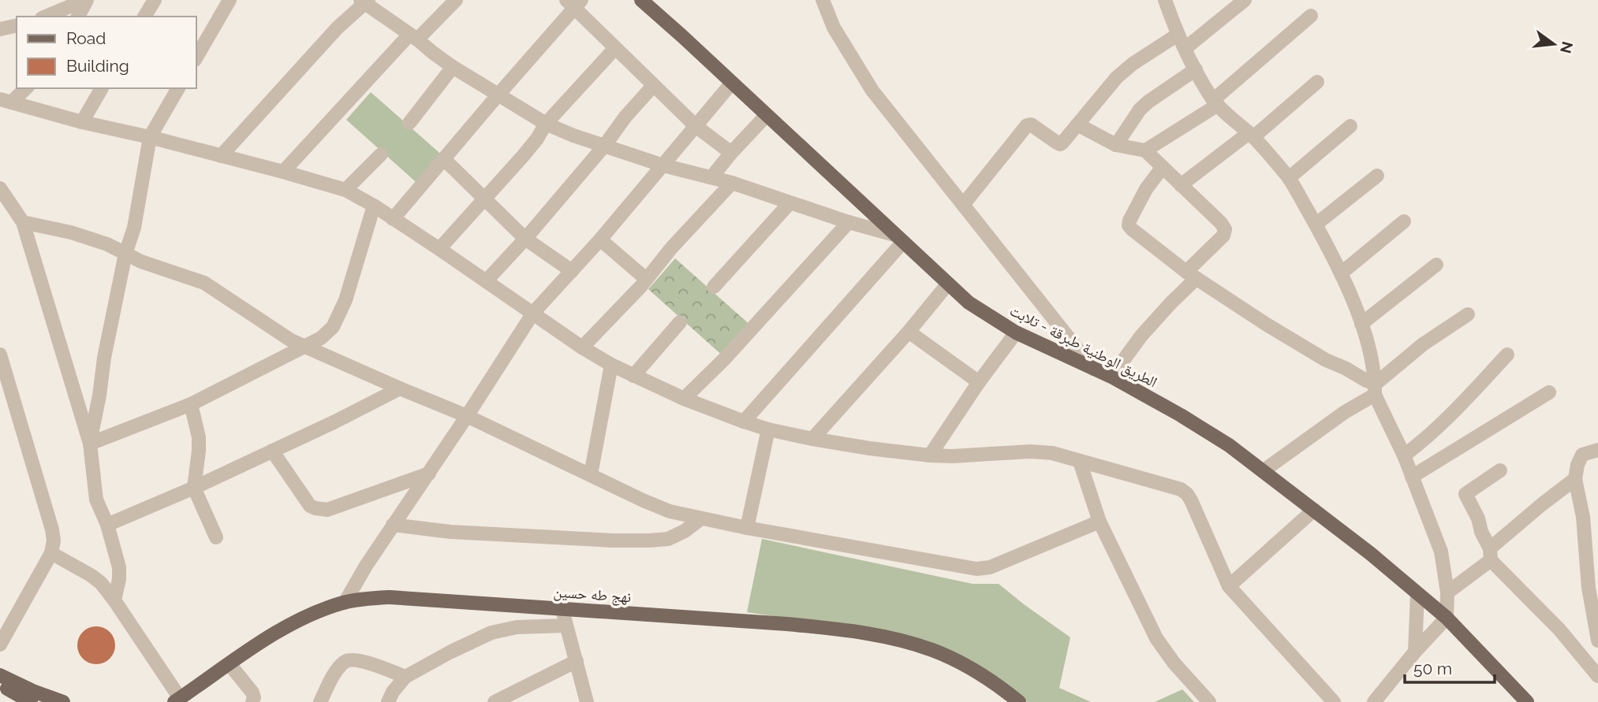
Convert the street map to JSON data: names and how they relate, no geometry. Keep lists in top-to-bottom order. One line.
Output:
{"streets":{"main road":["الطريق الوطنية طبرقة - تلابت","نهج طه حسين"]},"legend":["Road","Building"],"scale_bar":"50 m","north":"right"}
